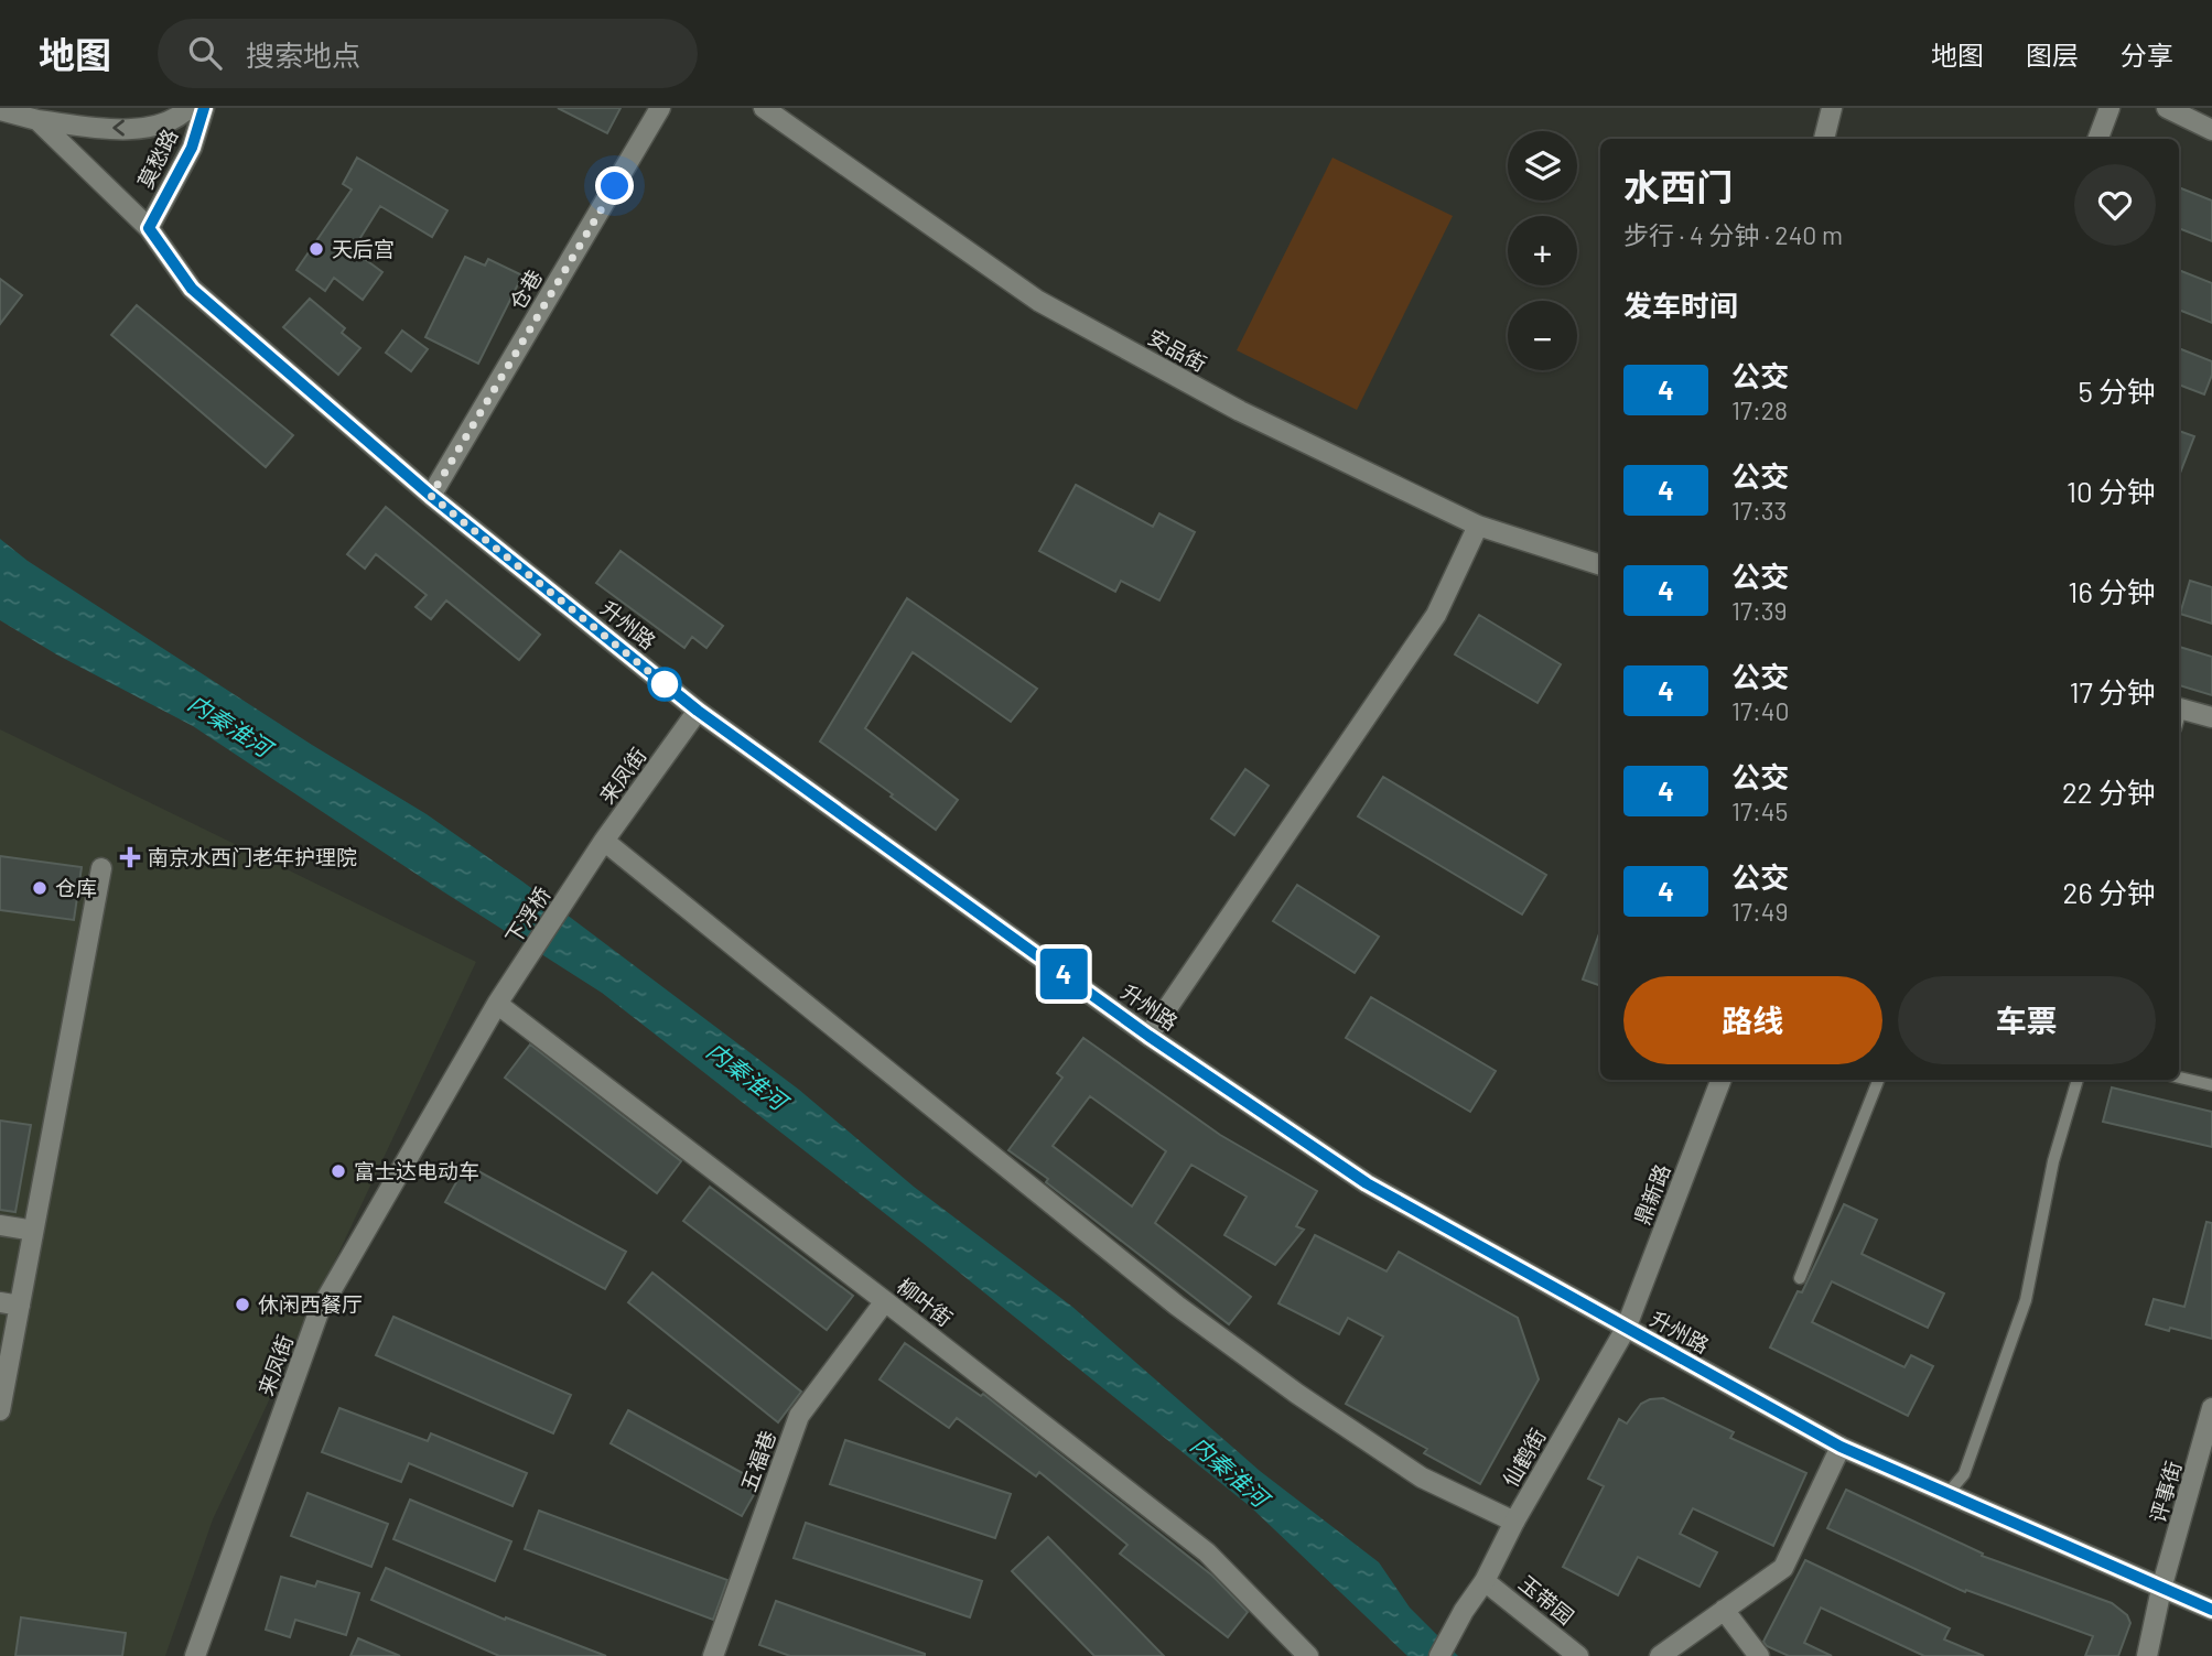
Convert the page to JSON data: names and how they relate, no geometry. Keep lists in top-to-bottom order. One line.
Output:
{"streets":{"street":["莫愁路","仓巷","安品街","升州路","来凤街","下浮桥","鼎新路","柳叶街","仙鹤街","五福巷","评事街","玉带园"]},"crossings":[["莫愁路","升州路"],["仓巷","升州路"],["升州路","来凤街"],["升州路","鼎新路"],["升州路","仙鹤街"],["升州路","评事街"],["来凤街","下浮桥"],["来凤街","柳叶街"],["下浮桥","柳叶街"],["鼎新路","仙鹤街"],["柳叶街","五福巷"],["仙鹤街","玉带园"]],"water":["内秦淮河"],"places":{"other":["天后宫","仓库","富士达电动车","休闲西餐厅"],"health":["南京水西门老年护理院"]},"lines":["bus line 4"],"page":{"header":"地图","search":"搜索地点","nav":["地图","图层","分享"],"on_map":"4","map_buttons":["+","−"],"heading":[["水西门","步行 · 4 分钟 · 240 m"],"发车时间"],"list":[{"mark":"4","name":"公交","note":"17:28","value":"5 分钟"},{"mark":"4","name":"公交","note":"17:33","value":"10 分钟"},{"mark":"4","name":"公交","note":"17:39","value":"16 分钟"},{"mark":"4","name":"公交","note":"17:40","value":"17 分钟"},{"mark":"4","name":"公交","note":"17:45","value":"22 分钟"},{"mark":"4","name":"公交","note":"17:49","value":"26 分钟"}],"buttons":["路线","车票"]}}
